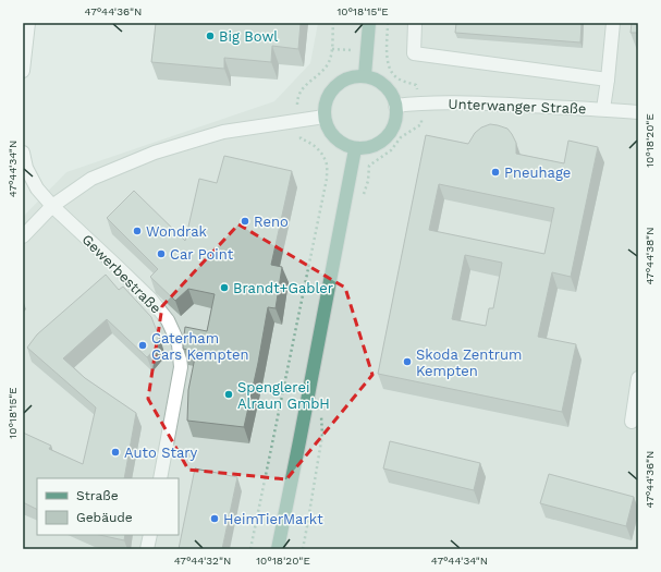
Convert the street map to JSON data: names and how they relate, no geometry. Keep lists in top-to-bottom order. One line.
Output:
{"streets":{"street":["Unterwanger Straße","Gewerbestraße"]},"places":["Big Bowl","Pneuhage","Reno","Wondrak","Car Point","Brandt+Gabler","Caterham Cars Kempten","Skoda Zentrum Kempten","Spenglerei Alraun GmbH","Auto Stary","HeimTierMarkt"],"legend":["Straße","Gebäude"],"coordinates":["47°44'36\"N","10°18'15\"E","10°18'20\"E","47°44'34\"N","47°44'38\"N","47°44'32\"N"]}
